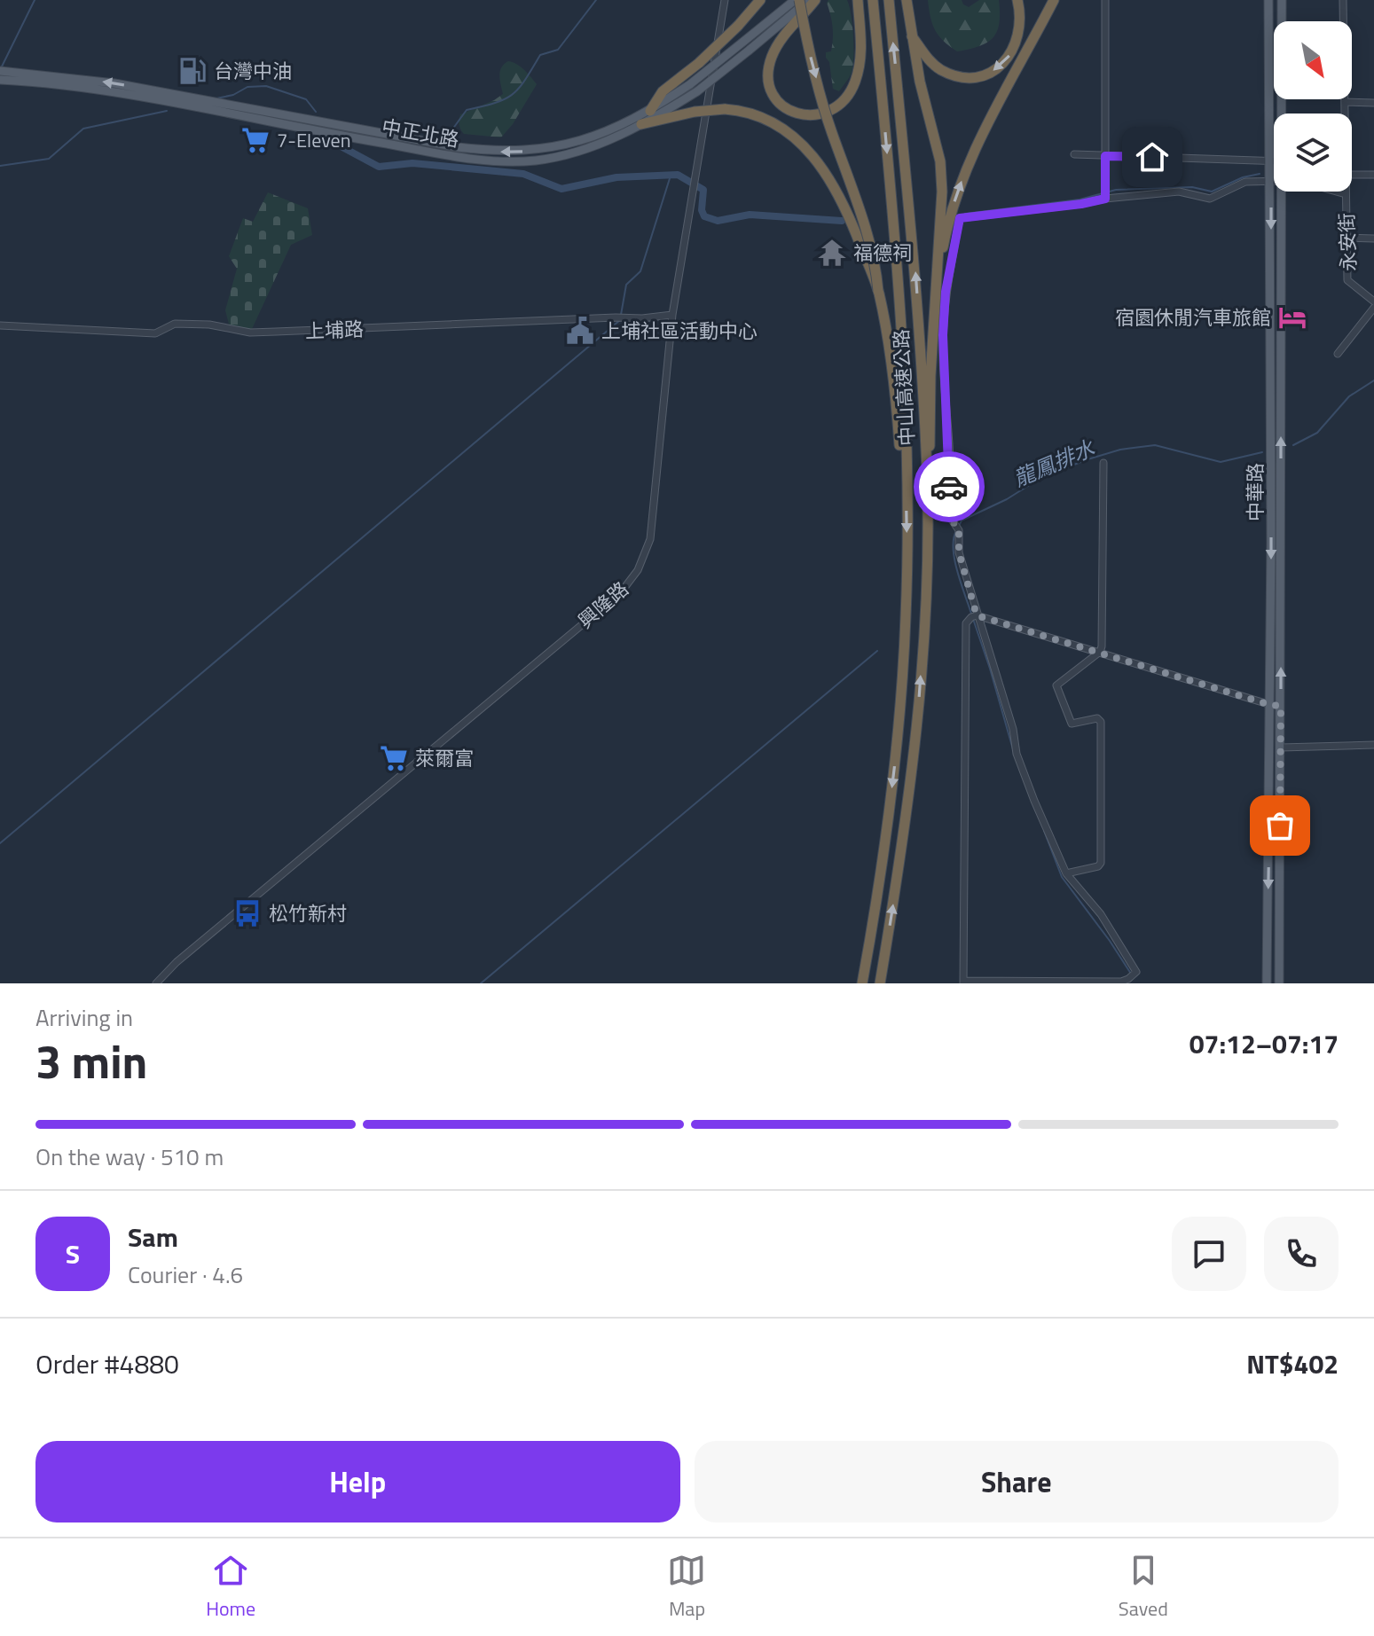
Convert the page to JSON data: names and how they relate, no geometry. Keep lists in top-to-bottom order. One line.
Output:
{"streets":{"highway":["中山高速公路"],"main road":["中正北路","中華路"],"street":["永安街","上埔路","興隆路"]},"crossings":[["上埔路","興隆路"]],"water":["龍鳳排水"],"places":{"fuel station":["台灣中油"],"supermarket":["7-Eleven","萊爾富"],"temple":["福德祠"],"hotel":["宿園休閒汽車旅館"],"public building":["上埔社區活動中心"],"bus stop":["松竹新村"]},"north":"bottom right","page":{"heading":["3 min","Arriving in","07:12–07:17"],"panel":["Sam","Courier · 4.6","Order #4880","NT$402"],"bar":"On the way · 510 m","round":"S","buttons":["Help","Share"],"tabs":["Home","Map","Saved"]}}
